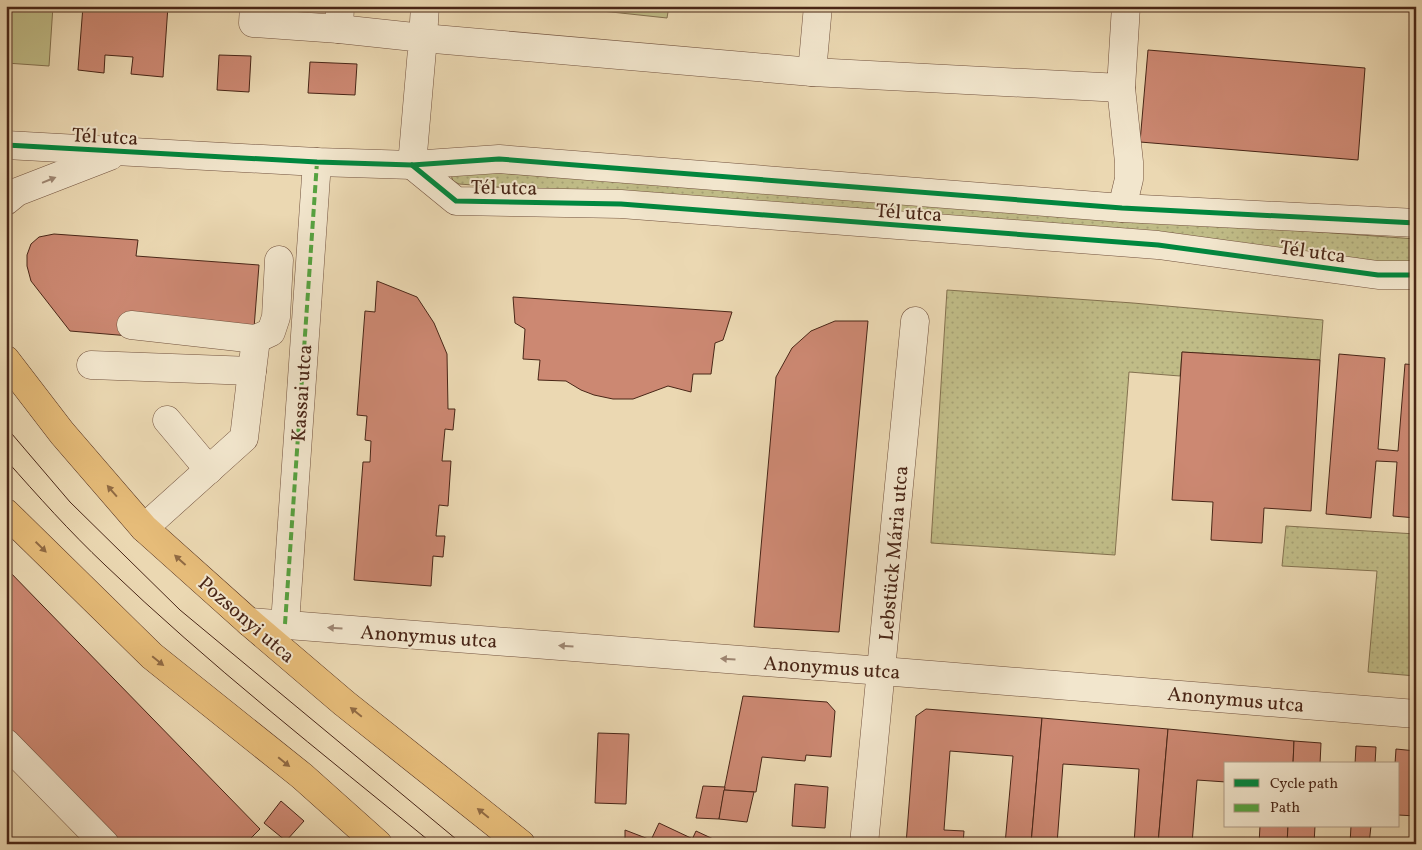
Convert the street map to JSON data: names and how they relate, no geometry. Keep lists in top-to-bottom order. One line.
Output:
{"streets":{"main road":["Pozsonyi utca"],"street":["Tél utca","Kassai utca","Lebstück Mária utca","Anonymus utca"]},"crossings":[["Tél utca","Kassai utca"],["Kassai utca","Anonymus utca"],["Lebstück Mária utca","Anonymus utca"],["Pozsonyi utca","Anonymus utca"]],"one_way":["Anonymus utca"],"legend":["Cycle path","Path"]}
